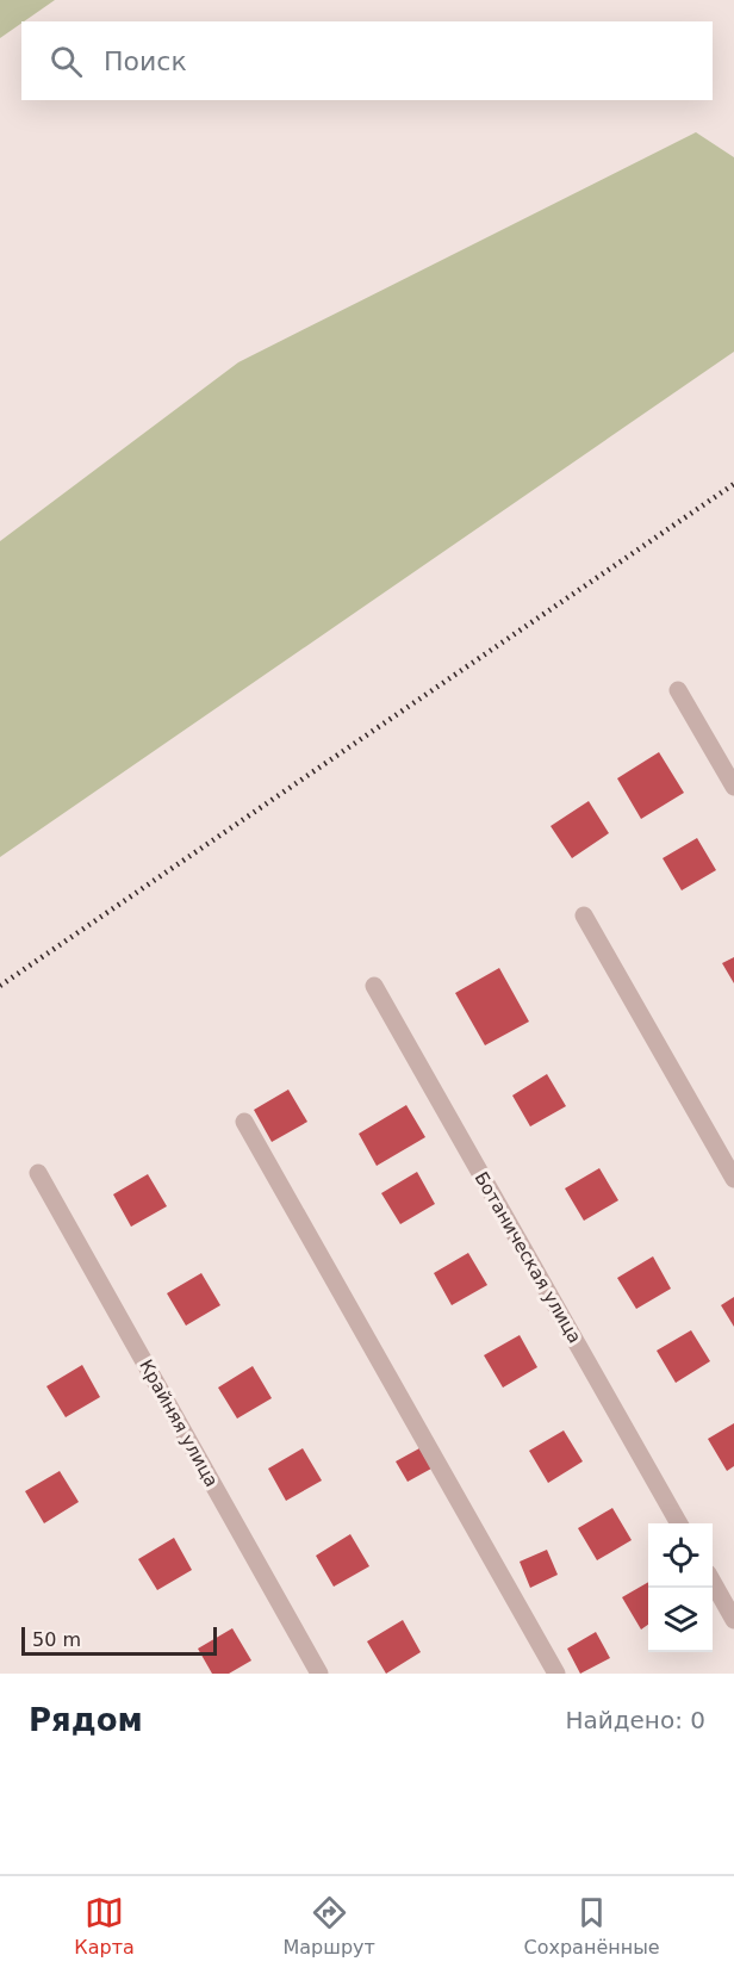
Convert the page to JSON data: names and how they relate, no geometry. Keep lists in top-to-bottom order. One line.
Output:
{"streets":{"street":["Ботаническая улица","Крайняя улица"]},"scale_bar":"50 m","page":{"search":"Поиск","scale":"50 m","heading":["Рядом","Найдено: 0"],"nav":["Карта","Маршрут","Сохранённые"]}}
